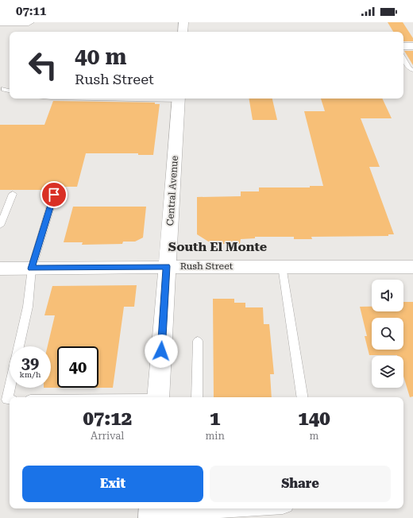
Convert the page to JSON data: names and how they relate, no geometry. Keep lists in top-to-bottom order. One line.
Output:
{"streets":{"street":["Central Avenue","Rush Street"]},"crossings":[["Central Avenue","Rush Street"]],"districts":["South El Monte"],"page":{"status":"07:11","turn":["40 m","Rush Street"],"speed":"39 km/h","limit":"40","eta":["07:12","Arrival","1","min","140","m"],"buttons":["Exit","Share"]}}
